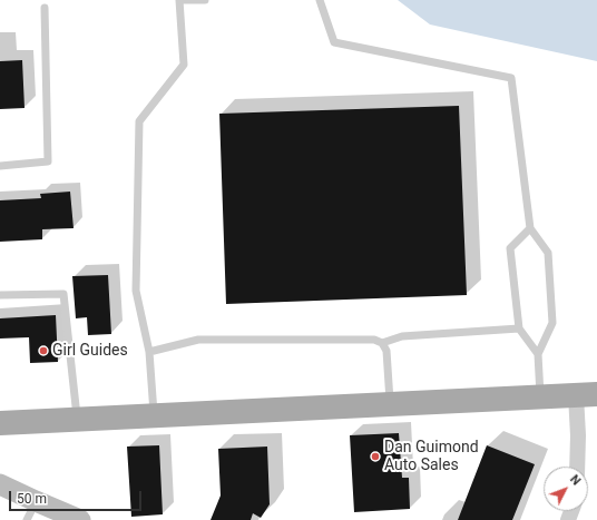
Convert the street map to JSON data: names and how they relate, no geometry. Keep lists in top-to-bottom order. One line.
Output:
{"places":["Girl Guides","Dan Guimond Auto Sales"],"scale_bar":"50 m","north":"top right"}
